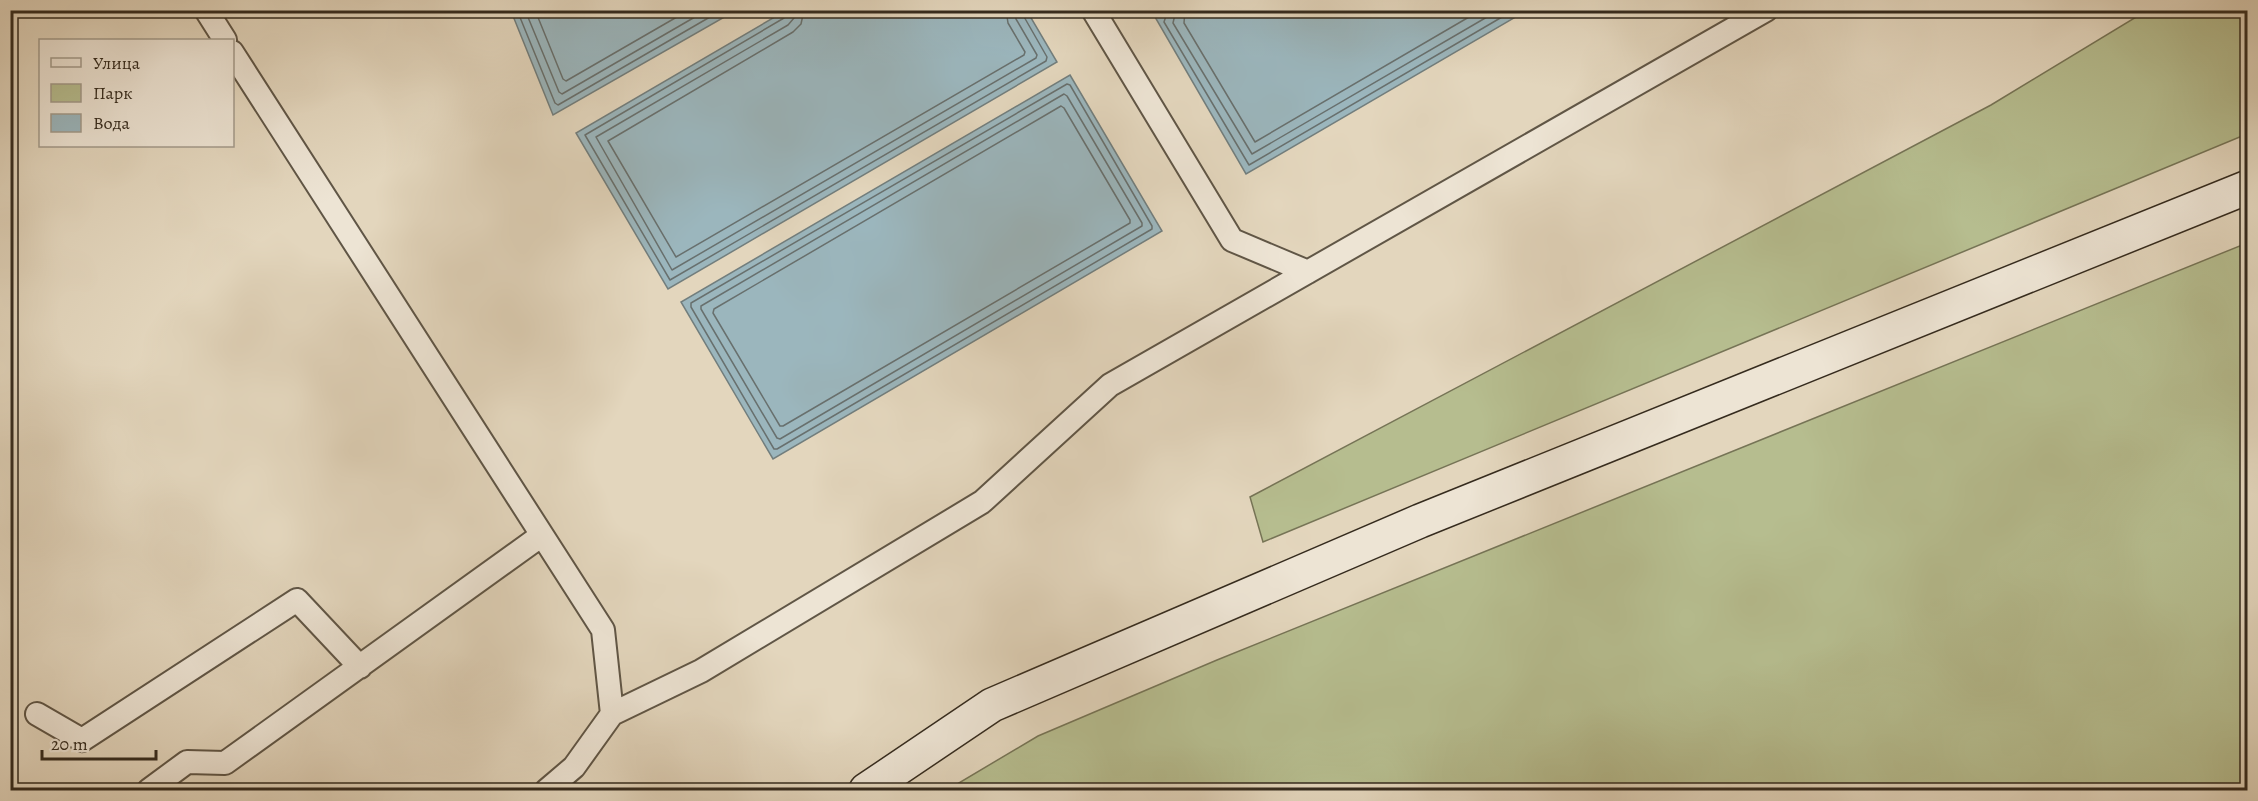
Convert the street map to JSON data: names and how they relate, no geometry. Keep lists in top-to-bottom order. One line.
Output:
{"legend":["Улица","Парк","Вода"],"scale_bar":"20 m"}
